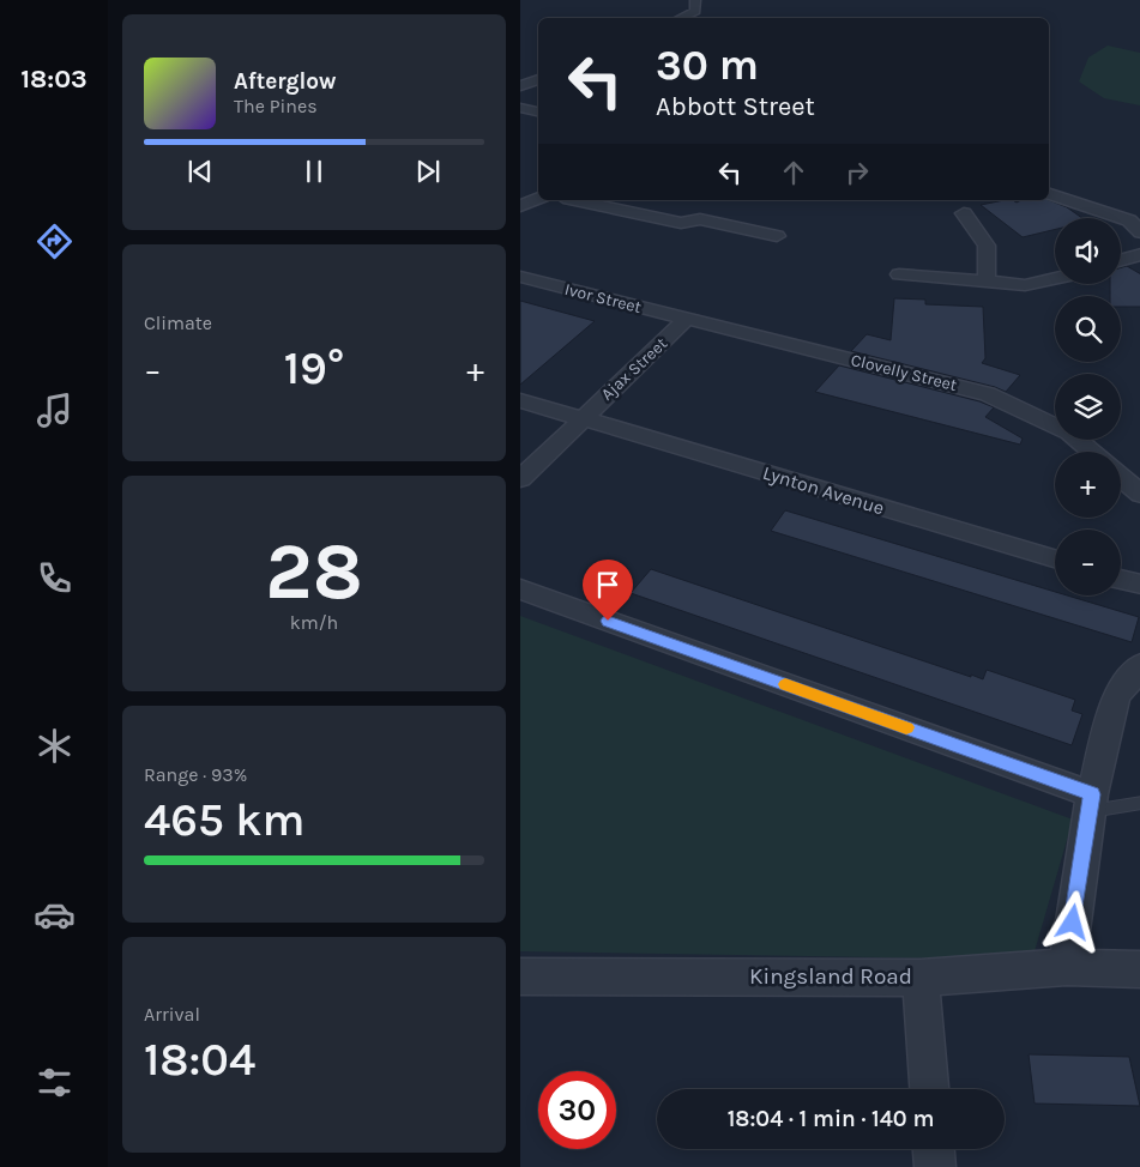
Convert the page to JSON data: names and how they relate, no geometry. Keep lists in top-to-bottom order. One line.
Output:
{"streets":{"street":["Ivor Street","Ajax Street","Clovelly Street","Lynton Avenue","Kingsland Road"]},"crossings":[["Ivor Street","Ajax Street"],["Ivor Street","Clovelly Street"],["Ajax Street","Clovelly Street"],["Ajax Street","Lynton Avenue"]],"page":{"tabs":"18:03","turn":["30 m","Abbott Street"],"song":["Afterglow","The Pines"],"map_buttons":["+","−"],"tile":["Climate",["28","km/h"],["Range · 93%","465 km"],["Arrival","18:04"]],"heat":["−","19°","+"],"limit":"30","trip":"18:04 · 1 min · 140 m"}}
